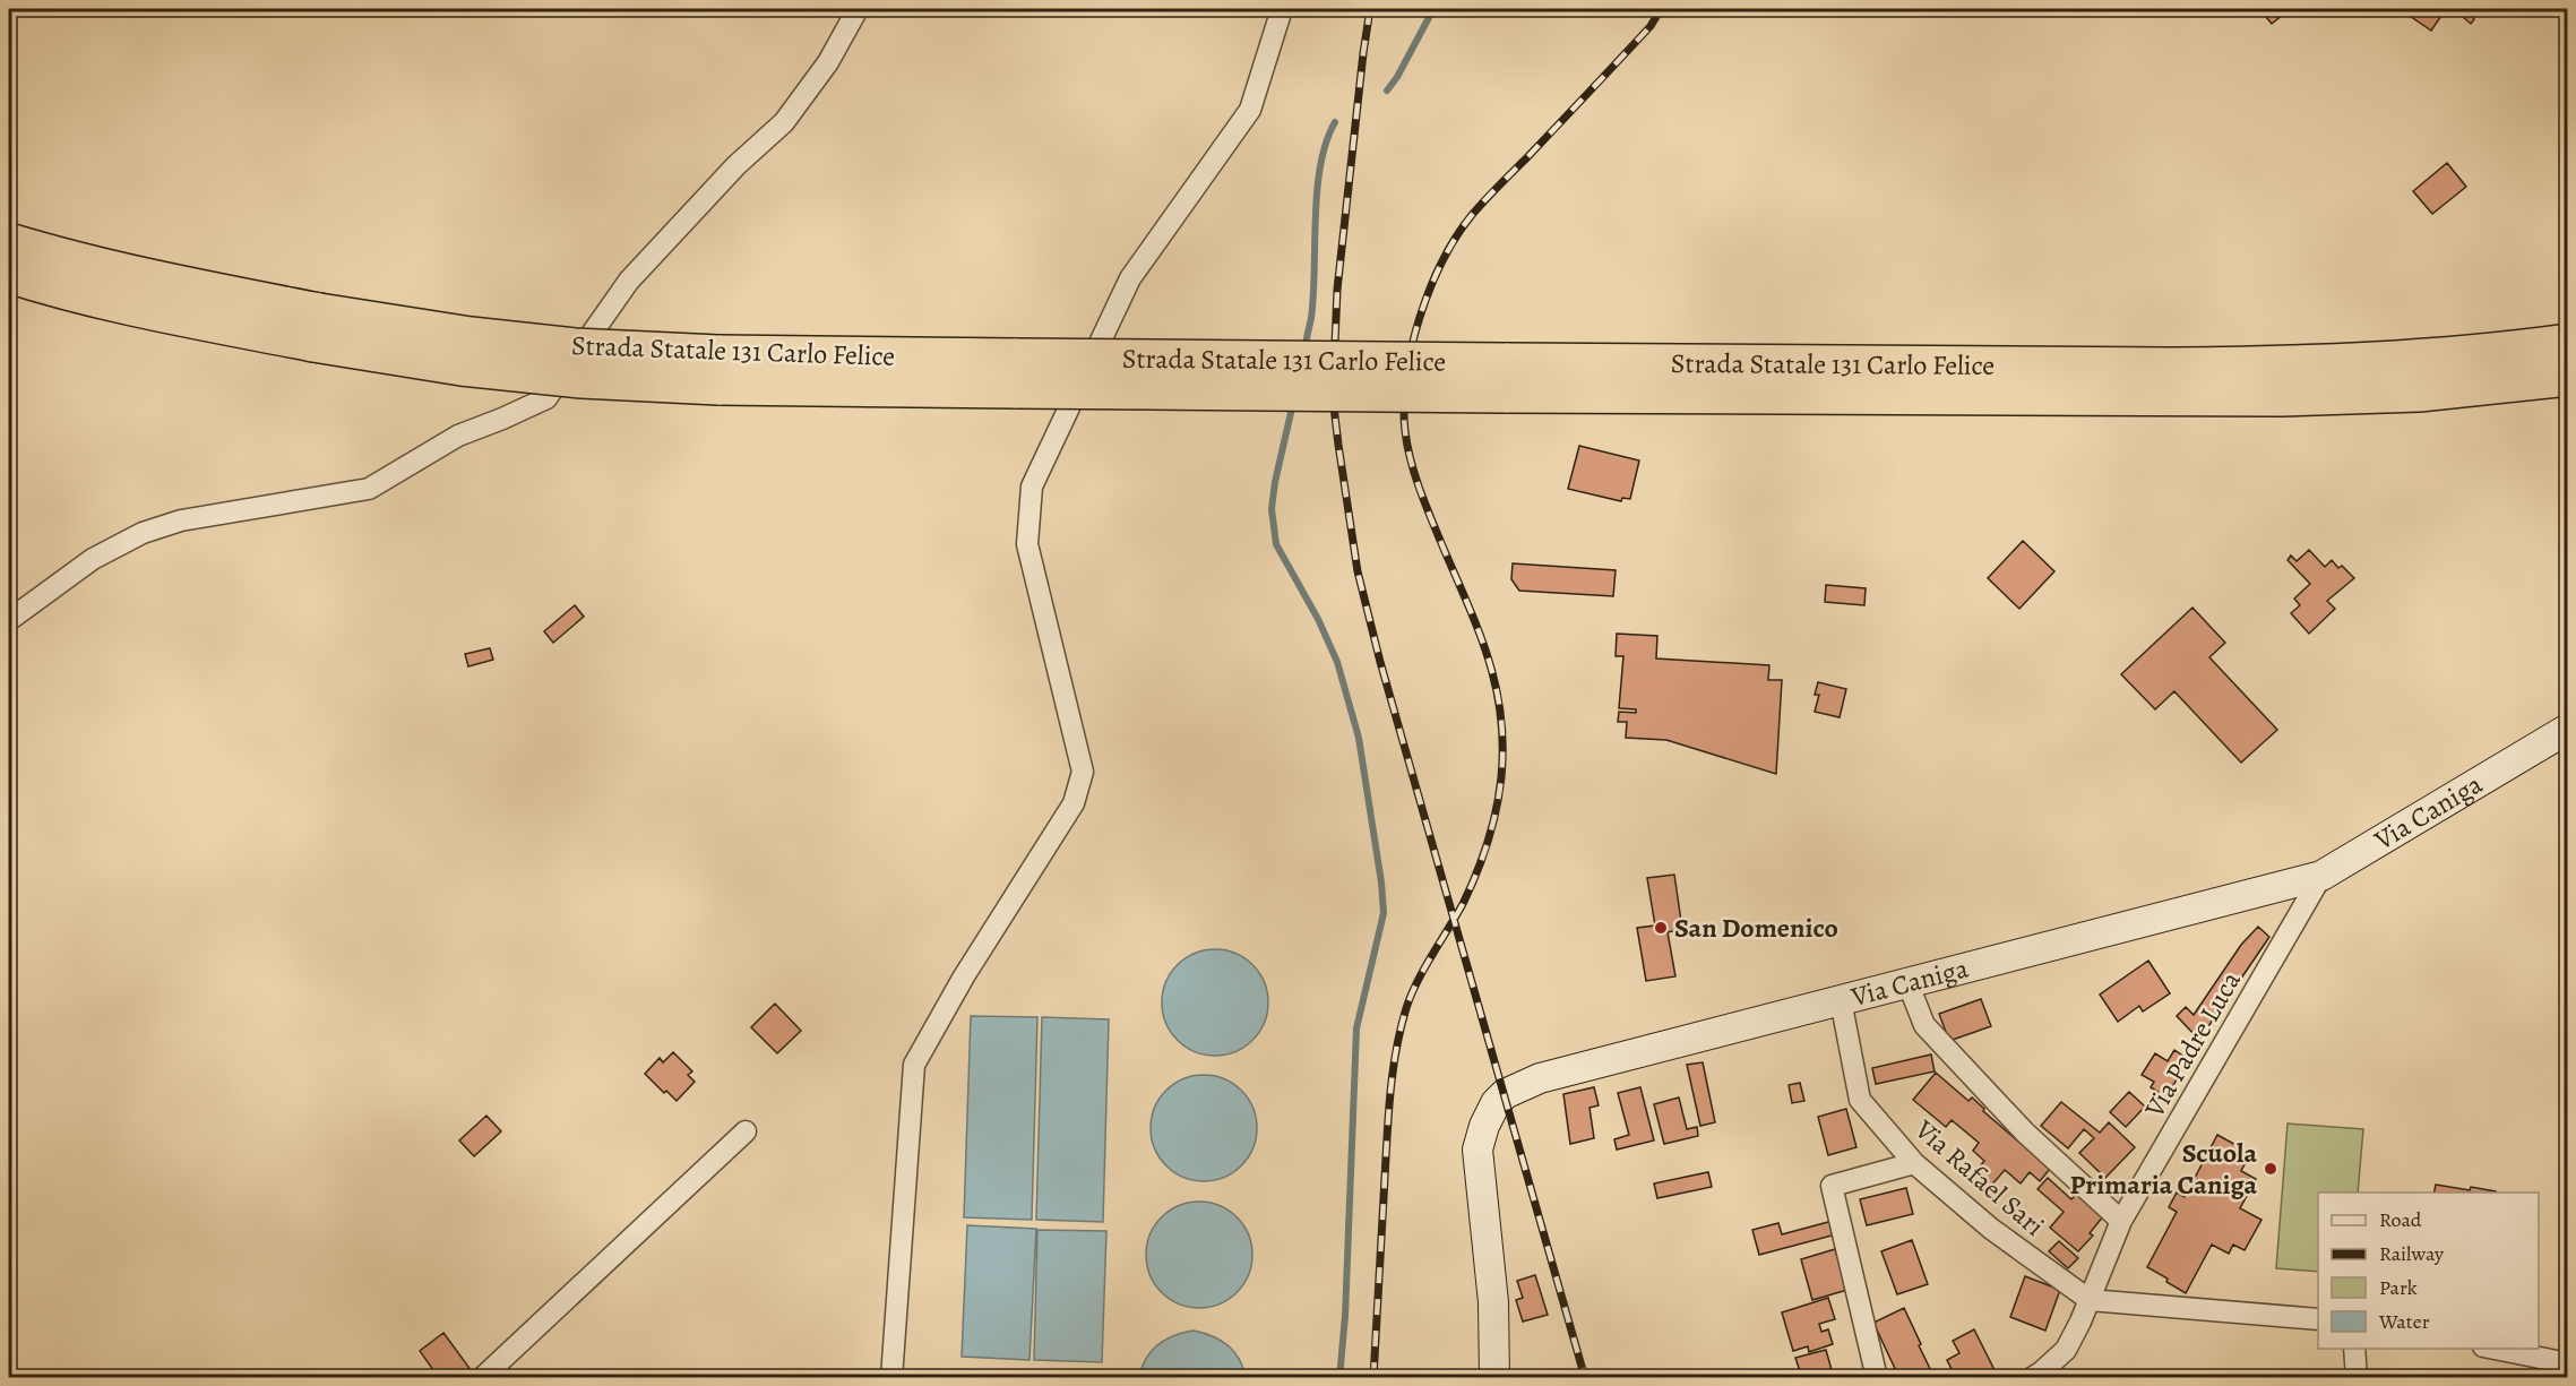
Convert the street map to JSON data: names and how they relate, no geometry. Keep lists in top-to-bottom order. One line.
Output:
{"streets":{"highway":["Strada Statale 131 Carlo Felice"],"street":["Via Caniga","Via Padre Luca","Via Rafael Sari"]},"crossings":[["Via Caniga","Via Padre Luca"],["Via Caniga","Via Rafael Sari"],["Via Padre Luca","Via Rafael Sari"]],"places":["San Domenico","Scuola Primaria Caniga"],"legend":["Road","Railway","Park","Water"]}
